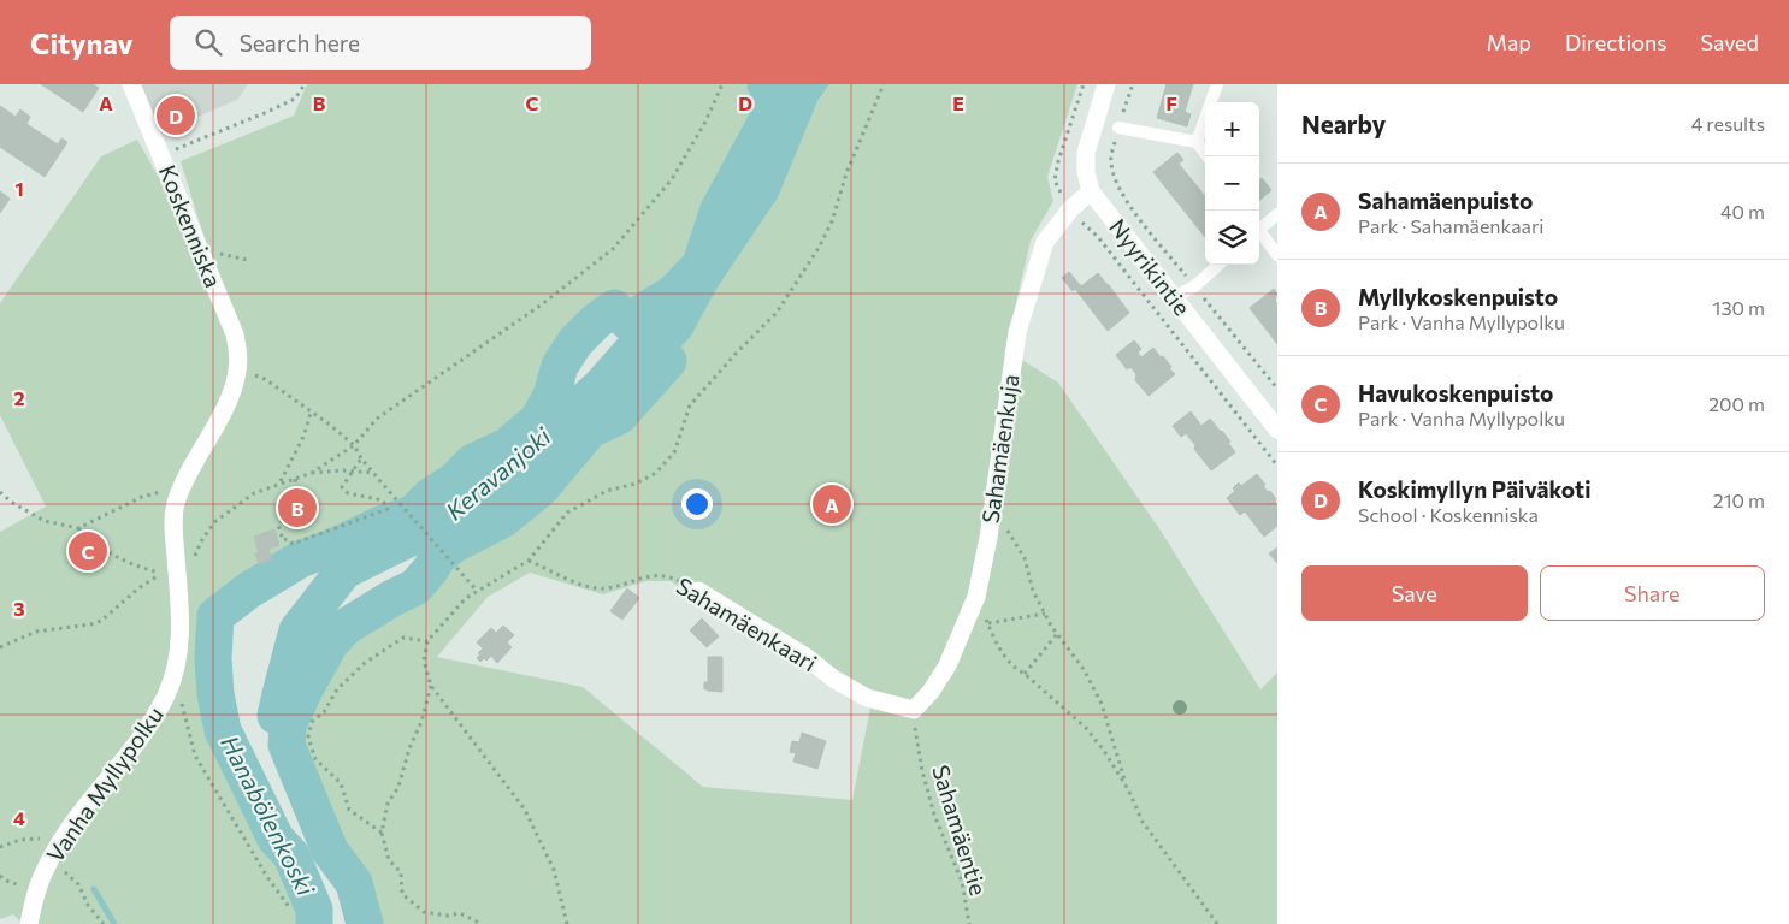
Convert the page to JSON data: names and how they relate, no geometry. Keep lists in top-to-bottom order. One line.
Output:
{"streets":{"street":["Koskenniska","Nyyrikintie","Sahamäenkuja","Sahamäenkaari","Vanha Myllypolku"],"path":["Sahamäentie"]},"crossings":[["Koskenniska","Vanha Myllypolku"],["Nyyrikintie","Sahamäenkuja"],["Sahamäenkuja","Sahamäenkaari"],["Sahamäenkuja","Sahamäentie"],["Sahamäenkaari","Sahamäentie"]],"water":["Keravanjoki","Hanabölenkoski"],"page":{"header":"Citynav","search":"Search here","nav":["Map","Directions","Saved"],"heading":["Nearby","4 results"],"pins":["D","A","B","C"],"map_buttons":["+","−"],"list":[{"mark":"A","name":"Sahamäenpuisto","note":"Park · Sahamäenkaari","value":"40 m"},{"mark":"B","name":"Myllykoskenpuisto","note":"Park · Vanha Myllypolku","value":"130 m"},{"mark":"C","name":"Havukoskenpuisto","note":"Park · Vanha Myllypolku","value":"200 m"},{"mark":"D","name":"Koskimyllyn Päiväkoti","note":"School · Koskenniska","value":"210 m"}],"buttons":["Save","Share"]},"grid":{"columns":["A","B","C","D","E","F"],"rows":["1","2","3","4"]}}
